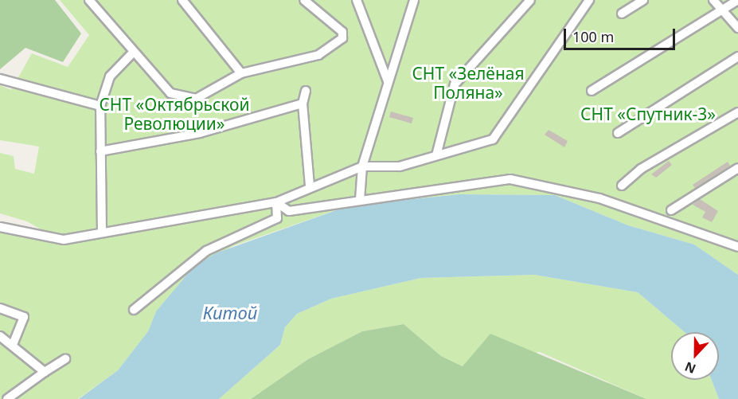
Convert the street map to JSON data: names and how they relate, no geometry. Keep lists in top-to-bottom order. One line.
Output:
{"water":["Китой"],"parks":["СНТ «Зелёная Поляна»","СНТ «Октябрьской Революции»","СНТ «Спутник-3»"],"scale_bar":"100 m","north":"bottom"}
